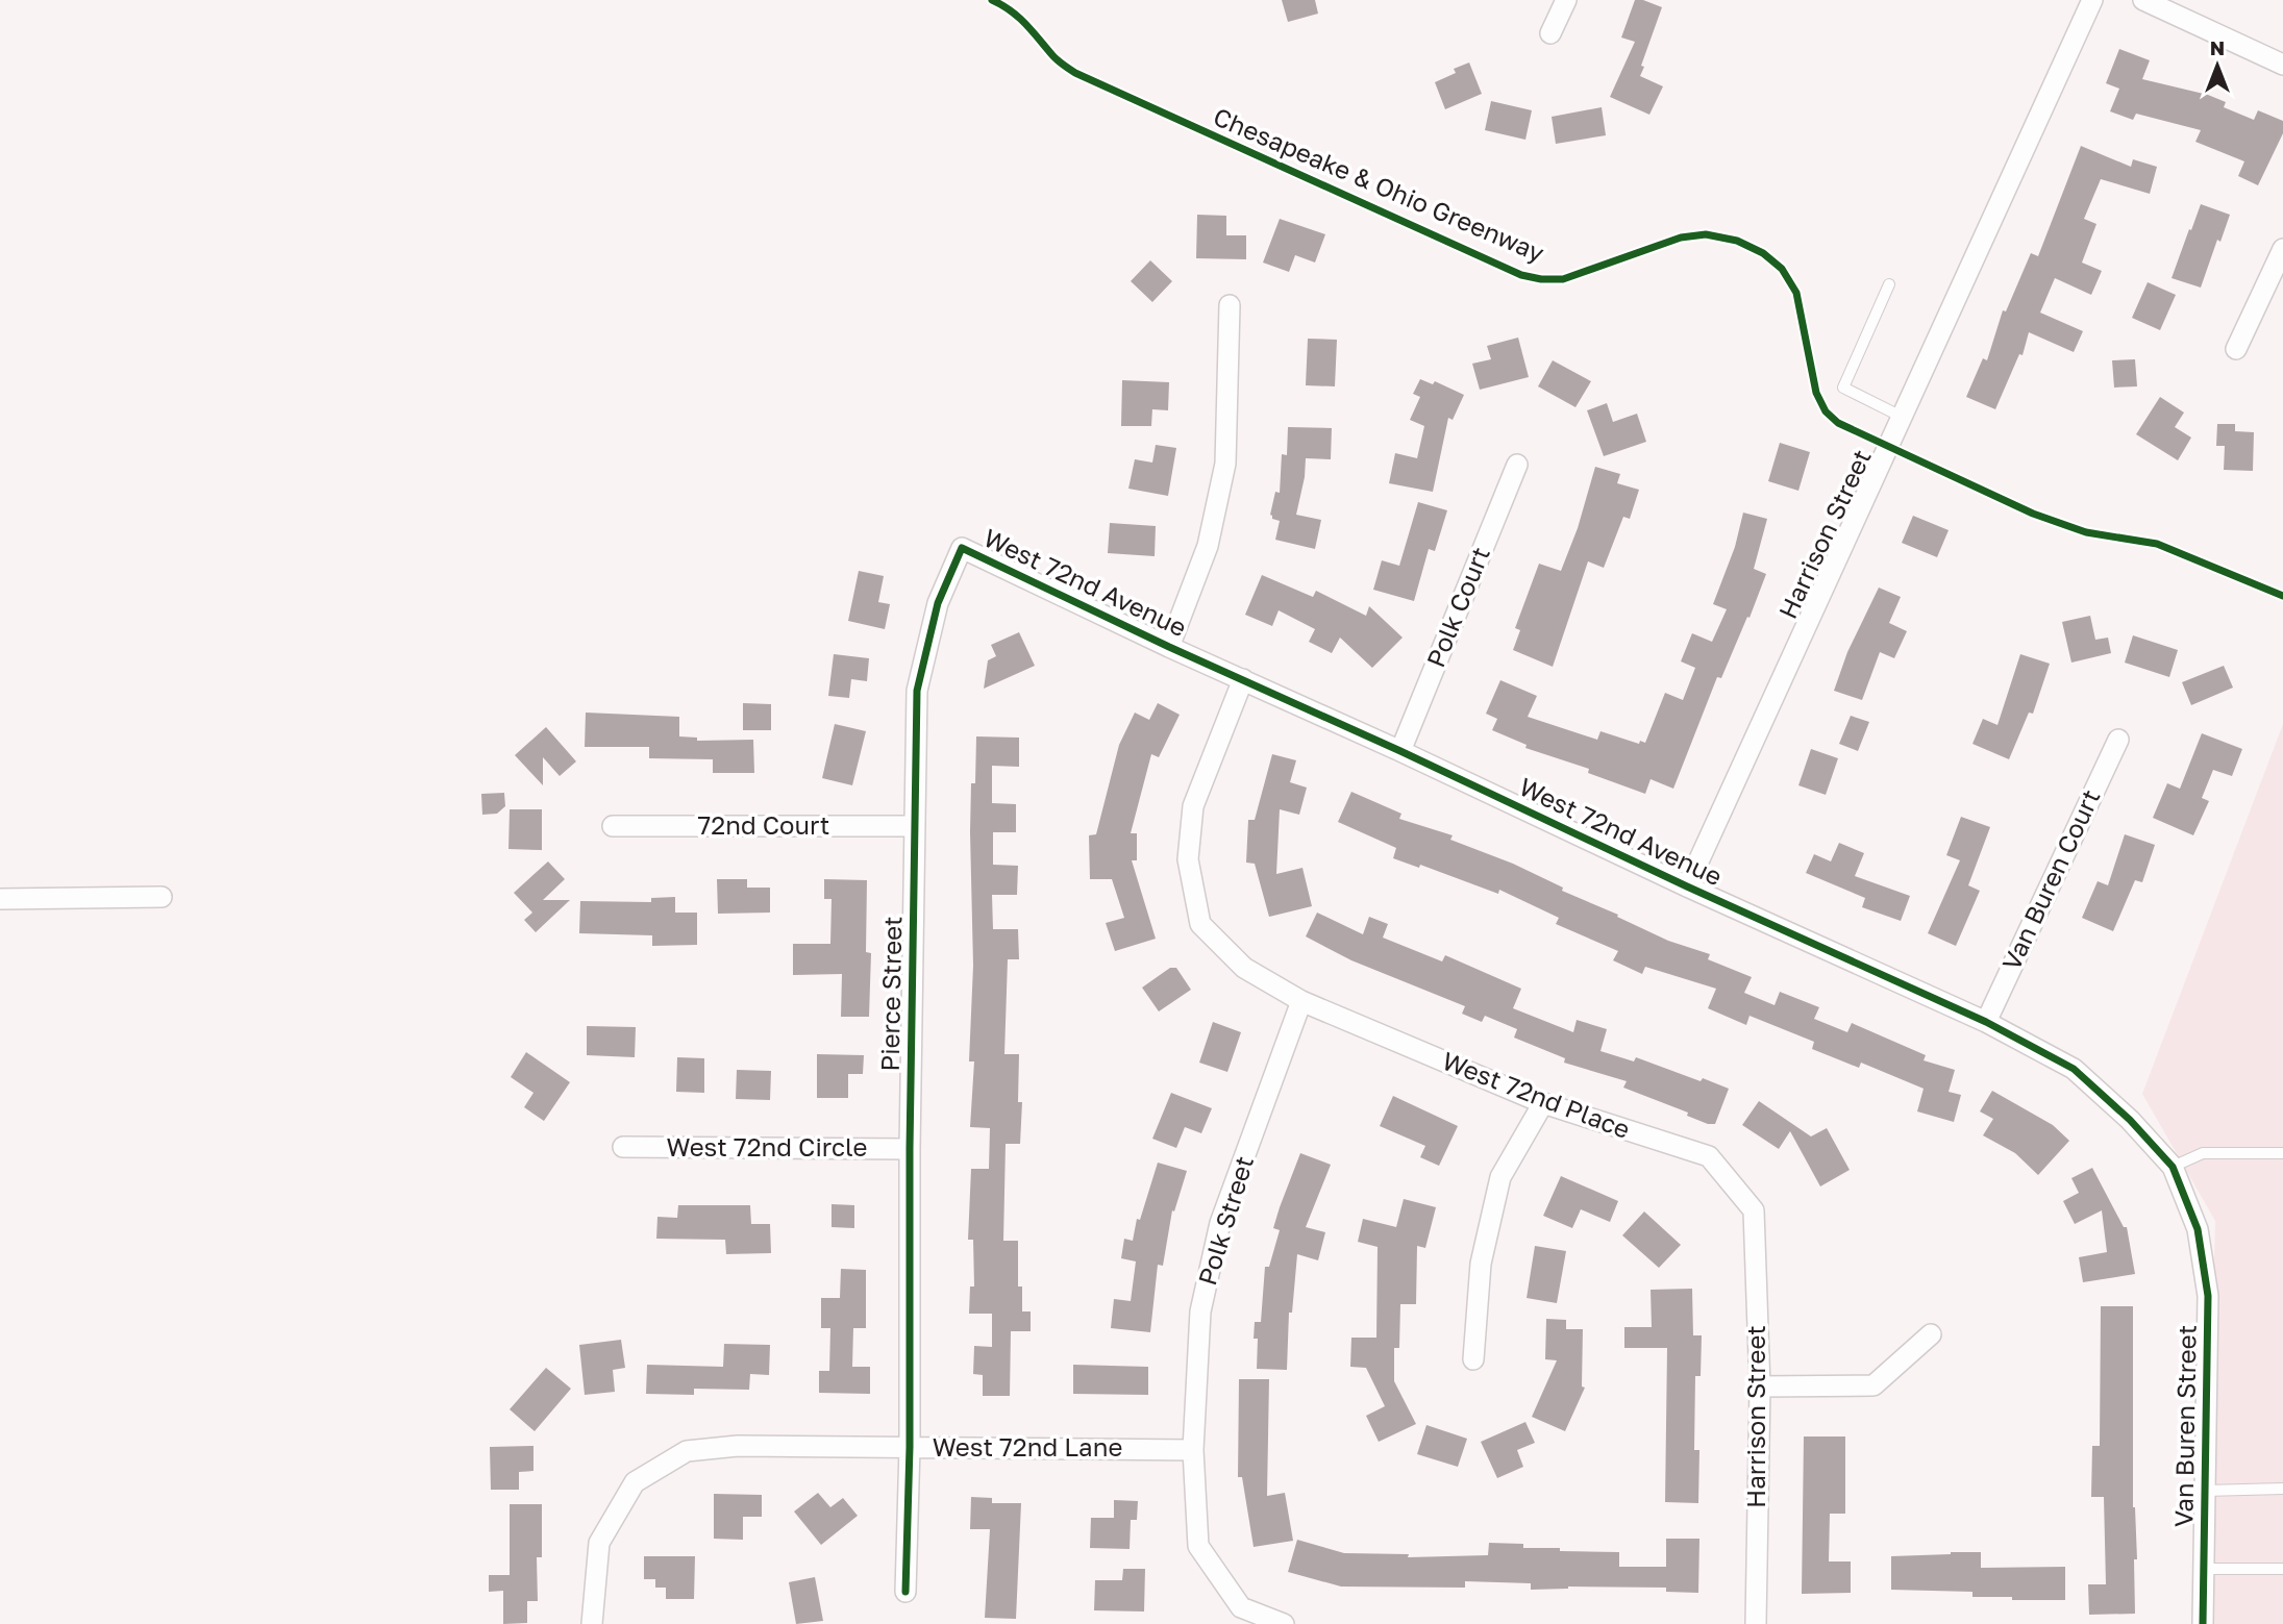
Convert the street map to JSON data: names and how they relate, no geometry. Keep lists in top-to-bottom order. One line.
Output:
{"streets":{"street":["Harrison Street","West 72nd Avenue","Polk Court","72nd Court","Van Buren Court","Pierce Street","West 72nd Place","West 72nd Circle","Polk Street","Van Buren Street","West 72nd Lane"],"cycle path":["Chesapeake & Ohio Greenway"]},"crossings":[["Harrison Street","West 72nd Avenue"],["Harrison Street","West 72nd Place"],["West 72nd Avenue","Polk Court"],["West 72nd Avenue","Van Buren Court"],["West 72nd Avenue","Pierce Street"],["West 72nd Avenue","West 72nd Place"],["West 72nd Avenue","Van Buren Street"],["72nd Court","Pierce Street"],["Pierce Street","West 72nd Circle"],["Pierce Street","West 72nd Lane"],["West 72nd Place","Polk Street"],["Polk Street","West 72nd Lane"]],"north":"top"}
